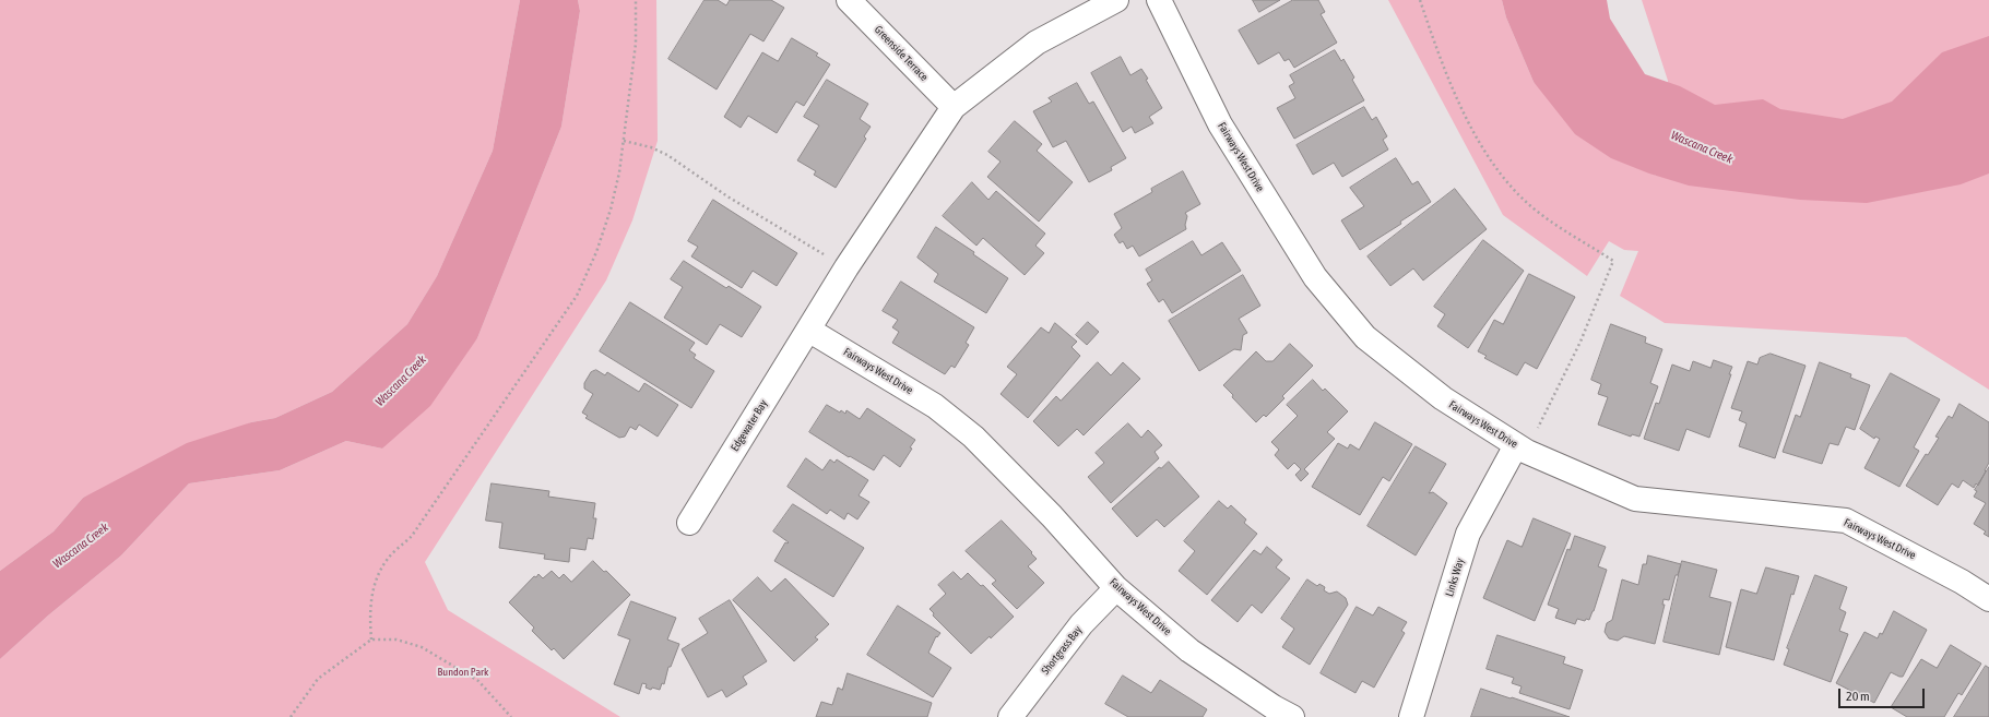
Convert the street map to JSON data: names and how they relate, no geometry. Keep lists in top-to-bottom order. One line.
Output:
{"streets":{"street":["Greenside Terrace","Fairways West Drive","Edgewater Bay","Links Way","Shortgrass Bay"]},"crossings":[["Fairways West Drive","Edgewater Bay"],["Fairways West Drive","Links Way"],["Fairways West Drive","Shortgrass Bay"]],"water":["Wascana Creek"],"parks":["Bundon Park"],"scale_bar":"20 m"}
